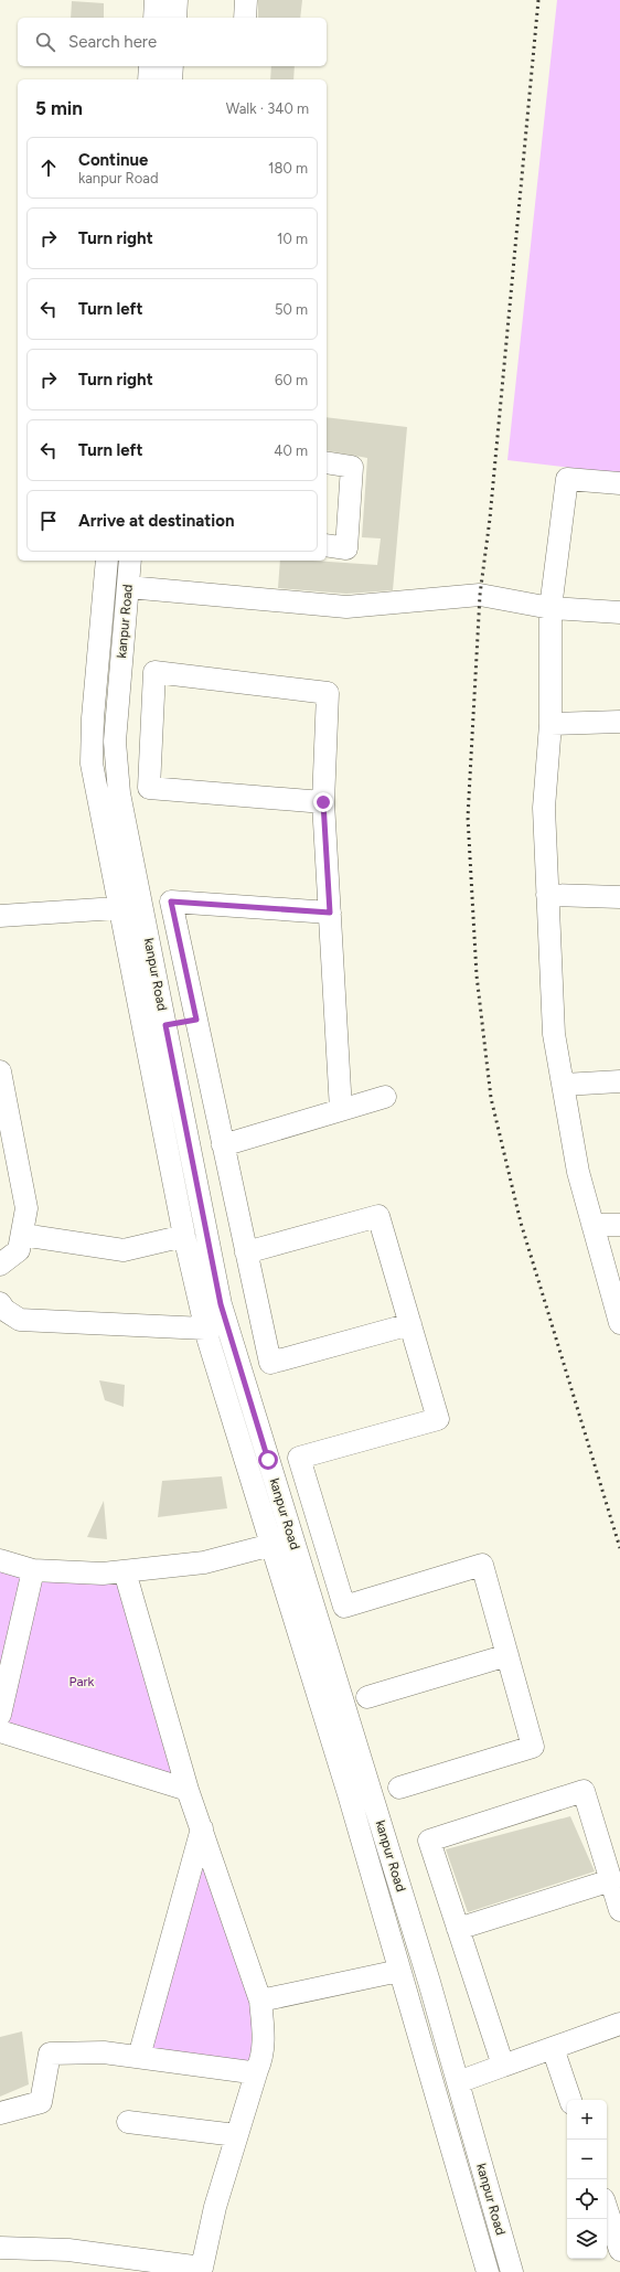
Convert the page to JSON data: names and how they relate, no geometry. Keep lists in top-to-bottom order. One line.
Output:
{"streets":{"street":["kanpur Road"]},"parks":["Park"],"page":{"search":"Search here","heading":["5 min","Walk · 340 m"],"list":[["Continue","kanpur Road","180 m"],["Turn right","10 m"],["Turn left","50 m"],["Turn right","60 m"],["Turn left","40 m"],"Arrive at destination"],"map_buttons":["+","−"]}}
